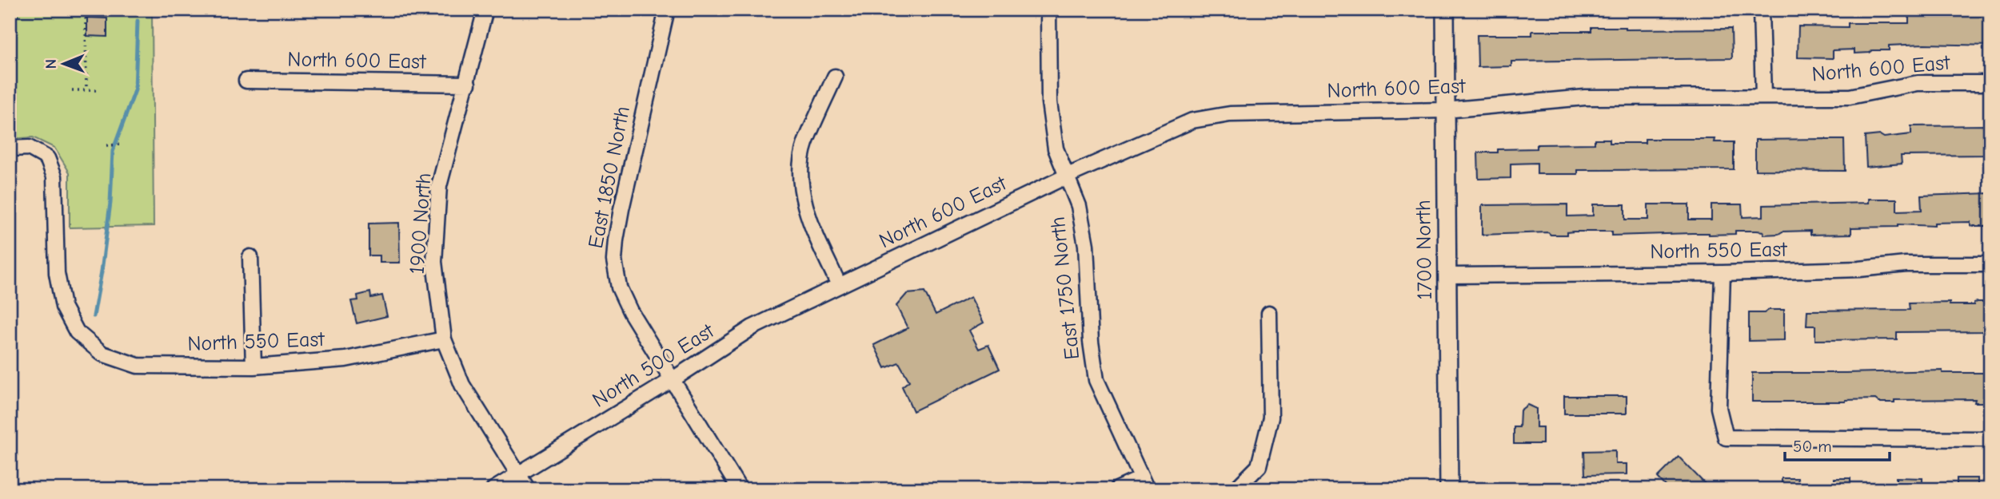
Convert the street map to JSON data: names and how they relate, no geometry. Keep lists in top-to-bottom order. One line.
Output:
{"streets":{"street":["North 600 East","East 1850 North","1900 North","1700 North","North 550 East","East 1750 North","North 500 East"]},"crossings":[["North 600 East","1900 North"],["North 600 East","1700 North"],["North 600 East","East 1750 North"],["North 600 East","North 500 East"],["East 1850 North","North 500 East"],["1900 North","North 550 East"],["1900 North","North 500 East"],["1700 North","North 550 East"]],"scale_bar":"50 m","north":"left"}
